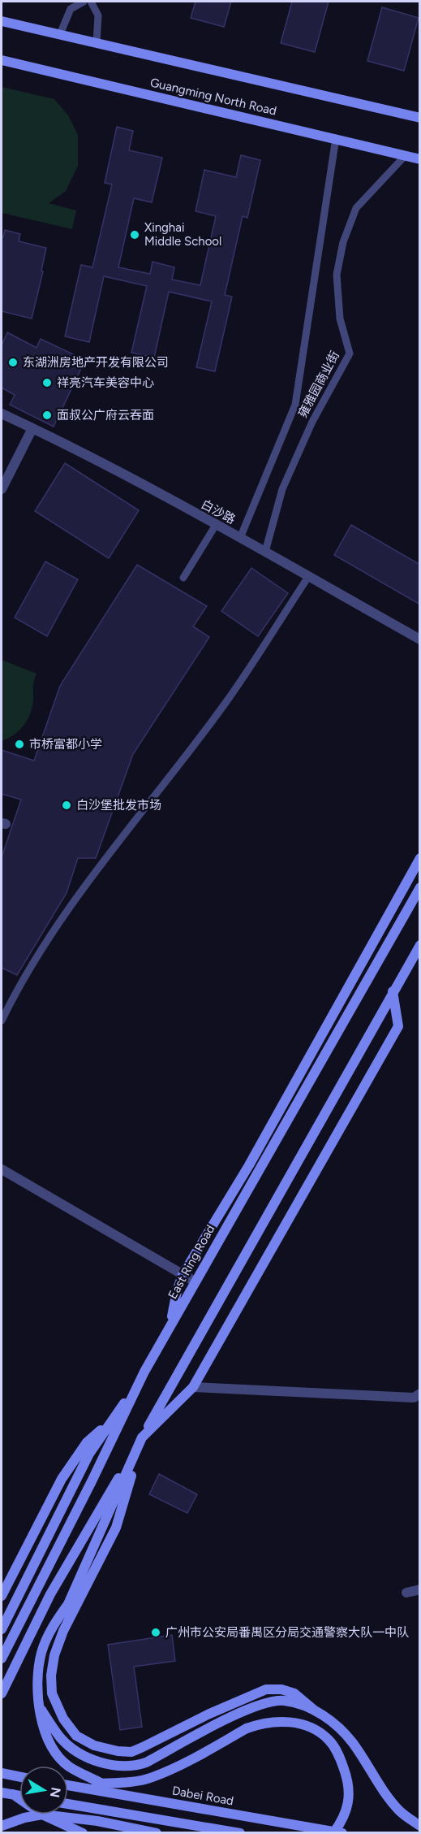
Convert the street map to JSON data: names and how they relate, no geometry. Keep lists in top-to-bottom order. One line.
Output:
{"streets":{"main road":["Guangming North Road","East Ring Road","Dabei Road"],"street":["白沙路"],"lane":["雍雅园商业街"]},"crossings":[["Guangming North Road","雍雅园商业街"],["雍雅园商业街","白沙路"]],"places":["Xinghai Middle School","东湖洲房地产开发有限公司","祥亮汽车美容中心","面叔公广府云吞面","市桥富都小学","白沙堡批发市场","广州市公安局番禺区分局交通警察大队一中队"],"north":"right"}
